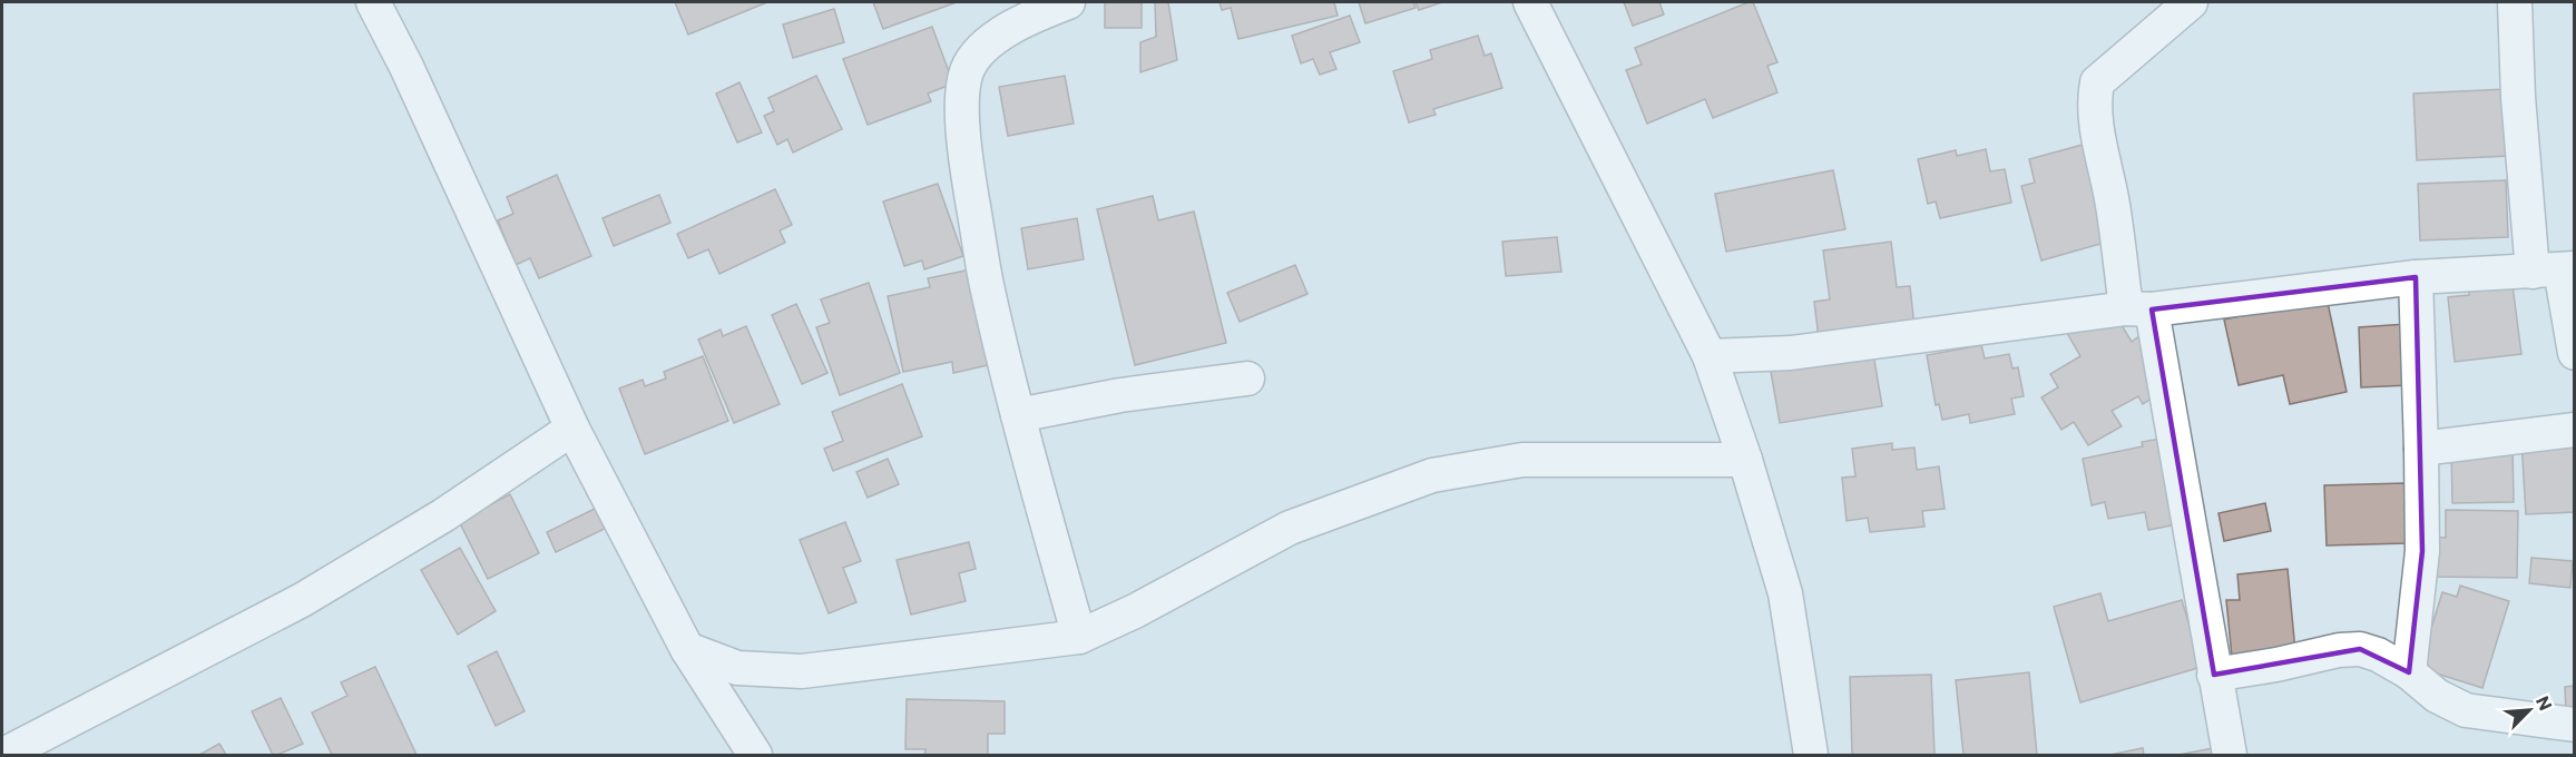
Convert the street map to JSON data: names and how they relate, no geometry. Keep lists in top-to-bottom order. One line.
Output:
{"north":"top right"}
